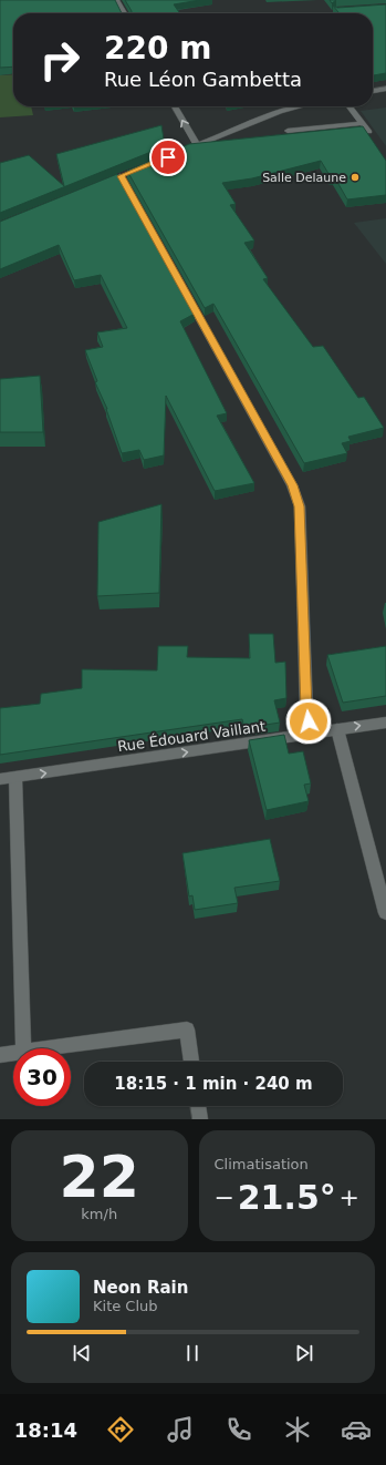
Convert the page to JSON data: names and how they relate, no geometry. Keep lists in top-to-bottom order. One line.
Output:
{"streets":{"street":["Rue Édouard Vaillant"]},"one_way":["Rue Édouard Vaillant"],"places":["Salle Delaune"],"page":{"turn":["220 m","Rue Léon Gambetta"],"limit":"30","trip":"18:15 · 1 min · 240 m","tile":[["22","km/h"],"Climatisation"],"heat":["−","21.5°","+"],"song":["Neon Rain","Kite Club"],"tabs":"18:14"}}
